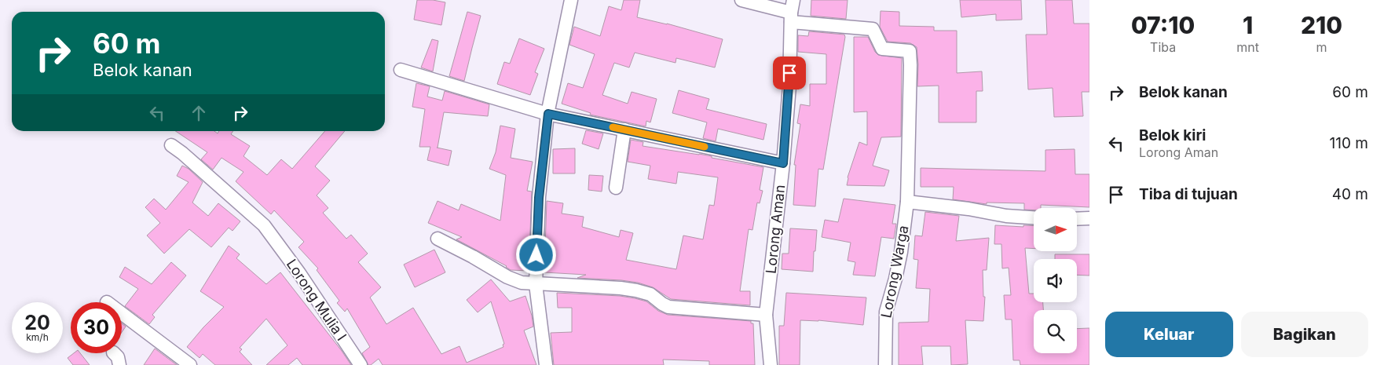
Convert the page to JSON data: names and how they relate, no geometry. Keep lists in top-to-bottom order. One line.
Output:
{"streets":{"street":["Lorong Aman","Lorong Warga","Lorong Mulia I"]},"crossings":[["Lorong Aman","Lorong Warga"]],"north":"right","page":{"eta":["07:10","Tiba","1","mnt","210","m"],"turn":["60 m","Belok kanan"],"list":[{"name":"Belok kanan","value":"60 m"},{"name":"Belok kiri","note":"Lorong Aman","value":"110 m"},{"name":"Tiba di tujuan","value":"40 m"}],"speed":"20 km/h","limit":"30","buttons":["Keluar","Bagikan"]}}
